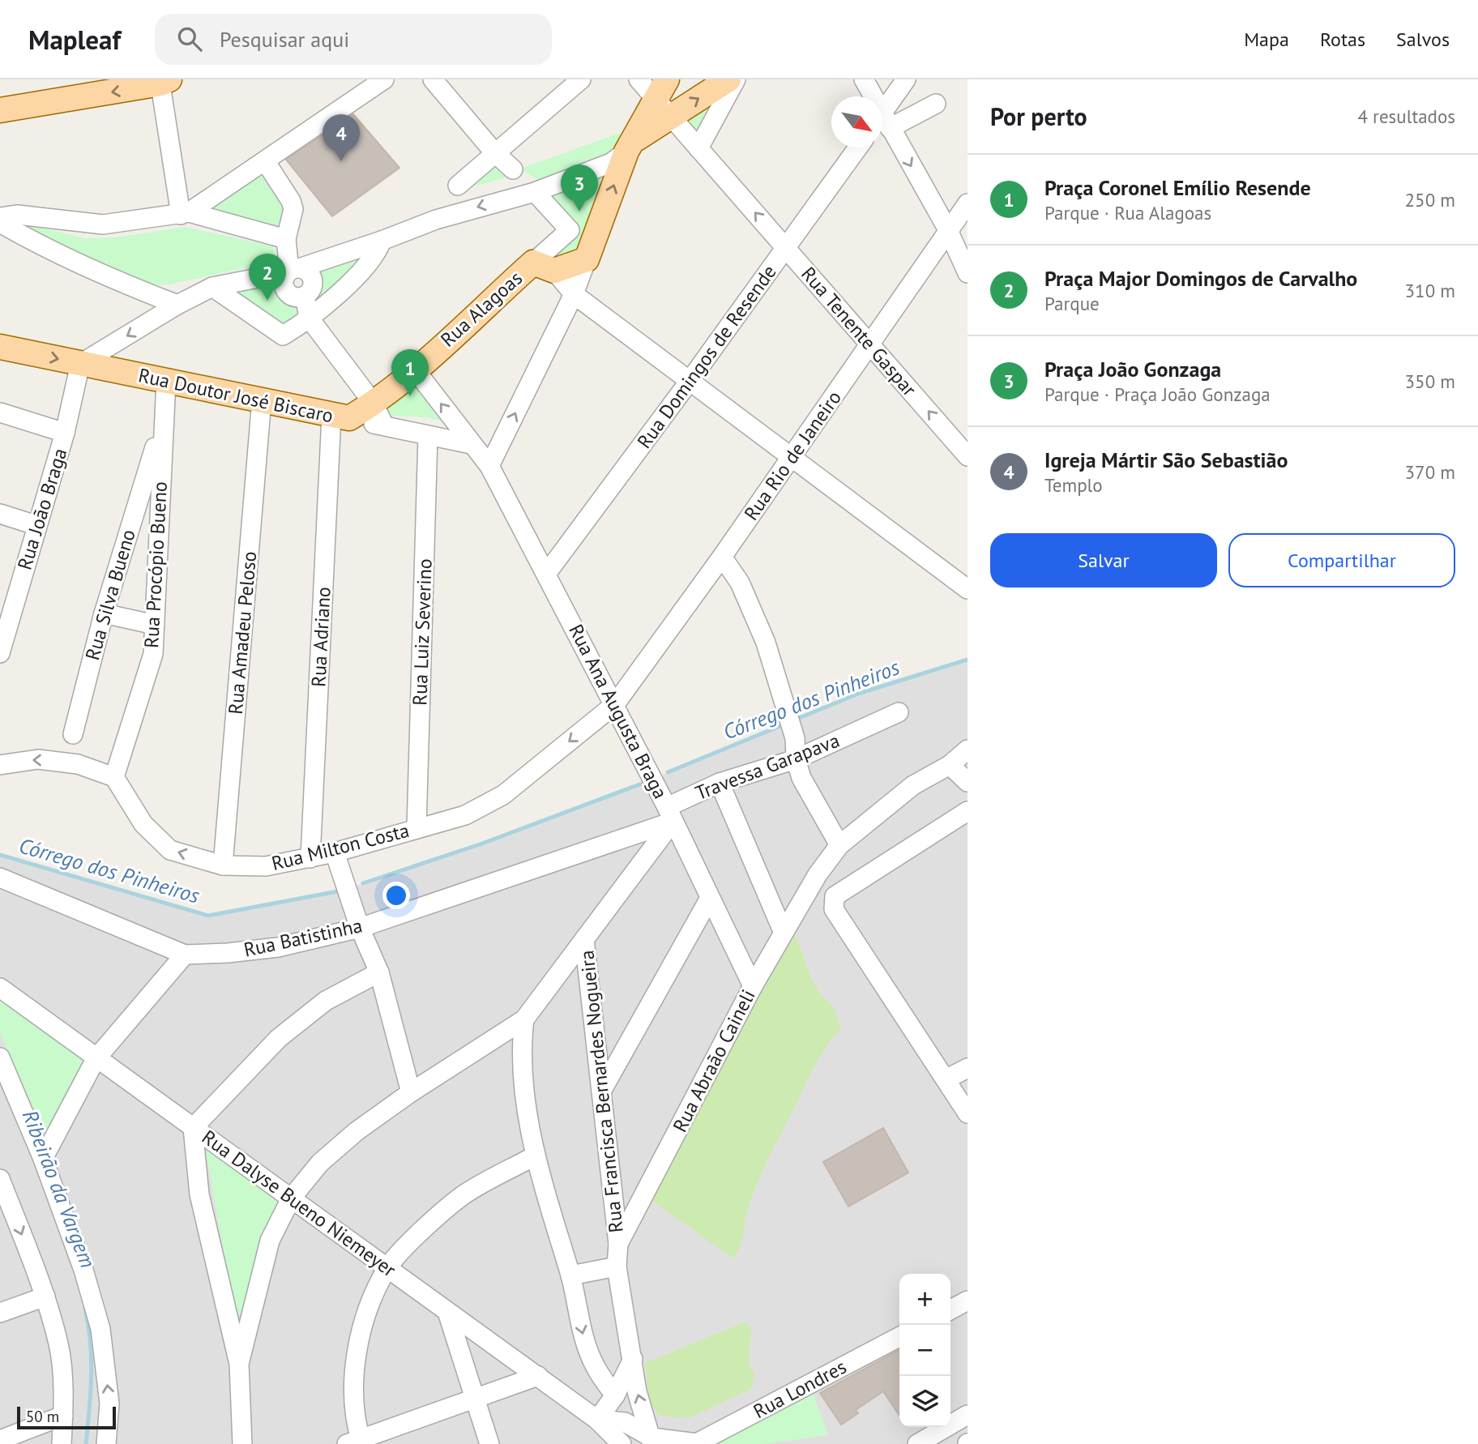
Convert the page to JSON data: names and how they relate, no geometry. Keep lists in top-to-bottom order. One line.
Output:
{"streets":{"main road":["Rua Alagoas","Rua Doutor José Biscaro"],"street":["Rua Tenente Gaspar","Rua Domingos de Resende","Rua Rio de Janeiro","Rua João Braga","Rua Procópio Bueno","Rua Silva Bueno","Rua Luiz Severino","Rua Amadeu Peloso","Rua Adriano","Rua Ana Augusta Braga","Travessa Garapava","Rua Milton Costa","Rua Batistinha","Rua Abraão Caineli","Rua Francisca Bernardes Nogueira","Rua Dalyse Bueno Niemeyer","Rua Londres"]},"crossings":[["Rua Alagoas","Rua Doutor José Biscaro"],["Rua Alagoas","Rua Adriano"],["Rua Alagoas","Rua Ana Augusta Braga"],["Rua Tenente Gaspar","Rua Domingos de Resende"],["Rua Tenente Gaspar","Rua Rio de Janeiro"],["Rua Domingos de Resende","Rua Ana Augusta Braga"],["Rua Doutor José Biscaro","Rua João Braga"],["Rua Doutor José Biscaro","Rua Procópio Bueno"],["Rua Doutor José Biscaro","Rua Luiz Severino"],["Rua Doutor José Biscaro","Rua Amadeu Peloso"],["Rua Doutor José Biscaro","Rua Adriano"],["Rua Doutor José Biscaro","Rua Ana Augusta Braga"],["Rua Rio de Janeiro","Rua Ana Augusta Braga"],["Rua Rio de Janeiro","Rua Milton Costa"],["Rua Procópio Bueno","Rua Silva Bueno"],["Rua Procópio Bueno","Rua Milton Costa"],["Rua Luiz Severino","Rua Milton Costa"],["Rua Amadeu Peloso","Rua Milton Costa"],["Rua Adriano","Rua Milton Costa"],["Rua Ana Augusta Braga","Travessa Garapava"],["Rua Ana Augusta Braga","Rua Milton Costa"],["Rua Ana Augusta Braga","Rua Batistinha"],["Rua Ana Augusta Braga","Rua Abraão Caineli"],["Travessa Garapava","Rua Batistinha"],["Rua Abraão Caineli","Rua Francisca Bernardes Nogueira"]],"one_way":["Rua Milton Costa"],"water":["Córrego dos Pinheiros","Ribeirão da Vargem"],"scale_bar":"50 m","north":"bottom right","page":{"header":"Mapleaf","search":"Pesquisar aqui","nav":["Mapa","Rotas","Salvos"],"heading":["Por perto","4 resultados"],"pins":["4","3","2","1"],"list":[{"mark":"1","name":"Praça Coronel Emílio Resende","note":"Parque · Rua Alagoas","value":"250 m"},{"mark":"2","name":"Praça Major Domingos de Carvalho","note":"Parque","value":"310 m"},{"mark":"3","name":"Praça João Gonzaga","note":"Parque · Praça João Gonzaga","value":"350 m"},{"mark":"4","name":"Igreja Mártir São Sebastião","note":"Templo","value":"370 m"}],"buttons":["Salvar","Compartilhar"],"map_buttons":["+","−"],"scale":"50 m"}}
